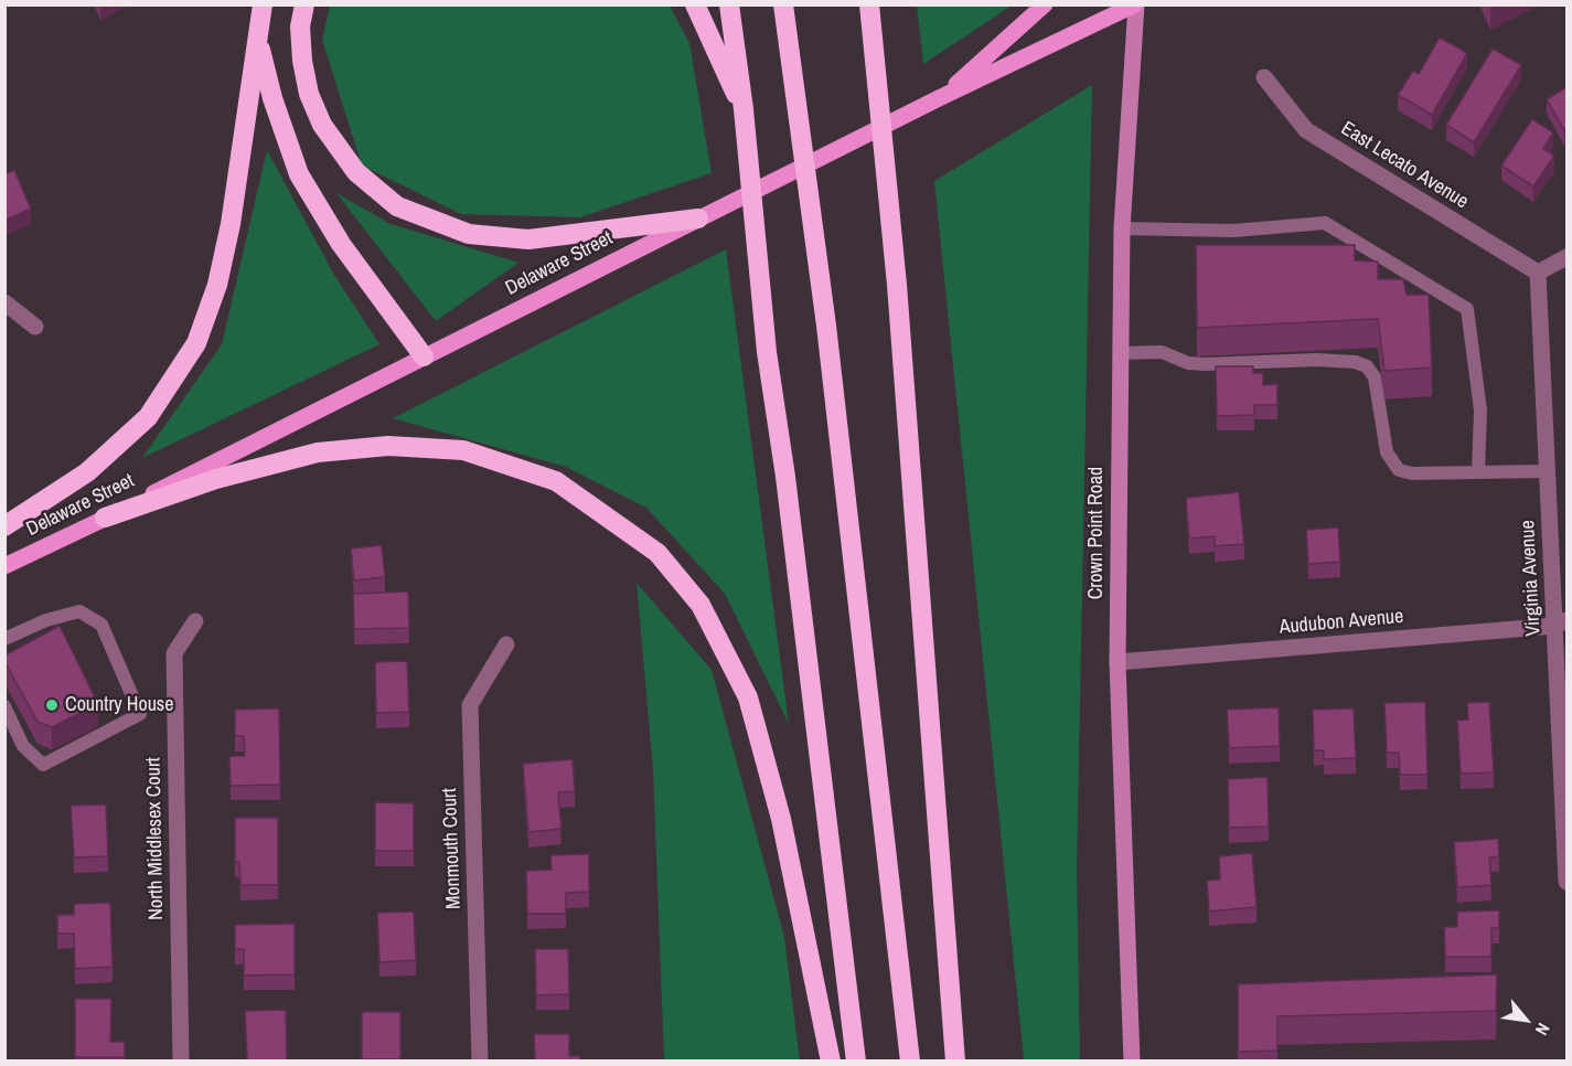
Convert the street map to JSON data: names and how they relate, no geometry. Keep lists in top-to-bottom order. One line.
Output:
{"streets":{"main road":["Delaware Street","Crown Point Road"],"street":["East Lecato Avenue","Virginia Avenue","Audubon Avenue","North Middlesex Court","Monmouth Court"]},"crossings":[["East Lecato Avenue","Virginia Avenue"],["Delaware Street","Crown Point Road"],["Crown Point Road","Audubon Avenue"],["Virginia Avenue","Audubon Avenue"]],"places":["Country House"],"north":"bottom right"}
